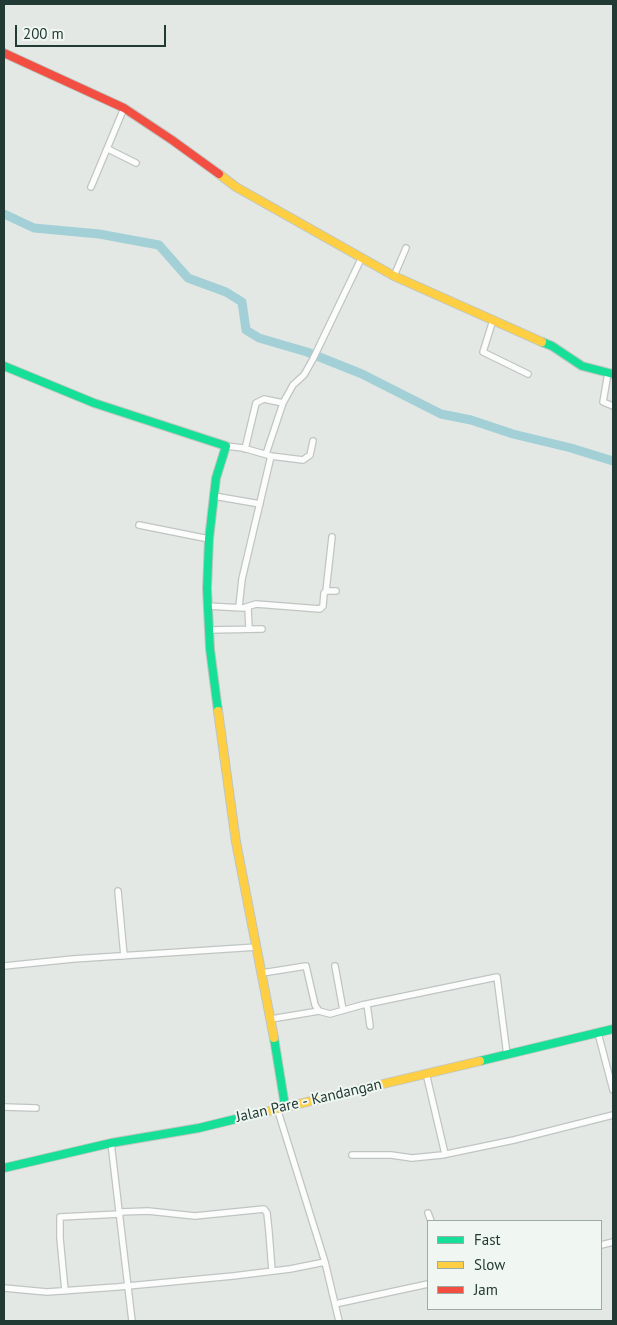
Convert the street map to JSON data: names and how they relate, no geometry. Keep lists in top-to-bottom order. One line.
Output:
{"streets":{"street":["Jalan Pare - Kandangan"]},"legend":["Fast","Slow","Jam"],"scale_bar":"200 m"}
